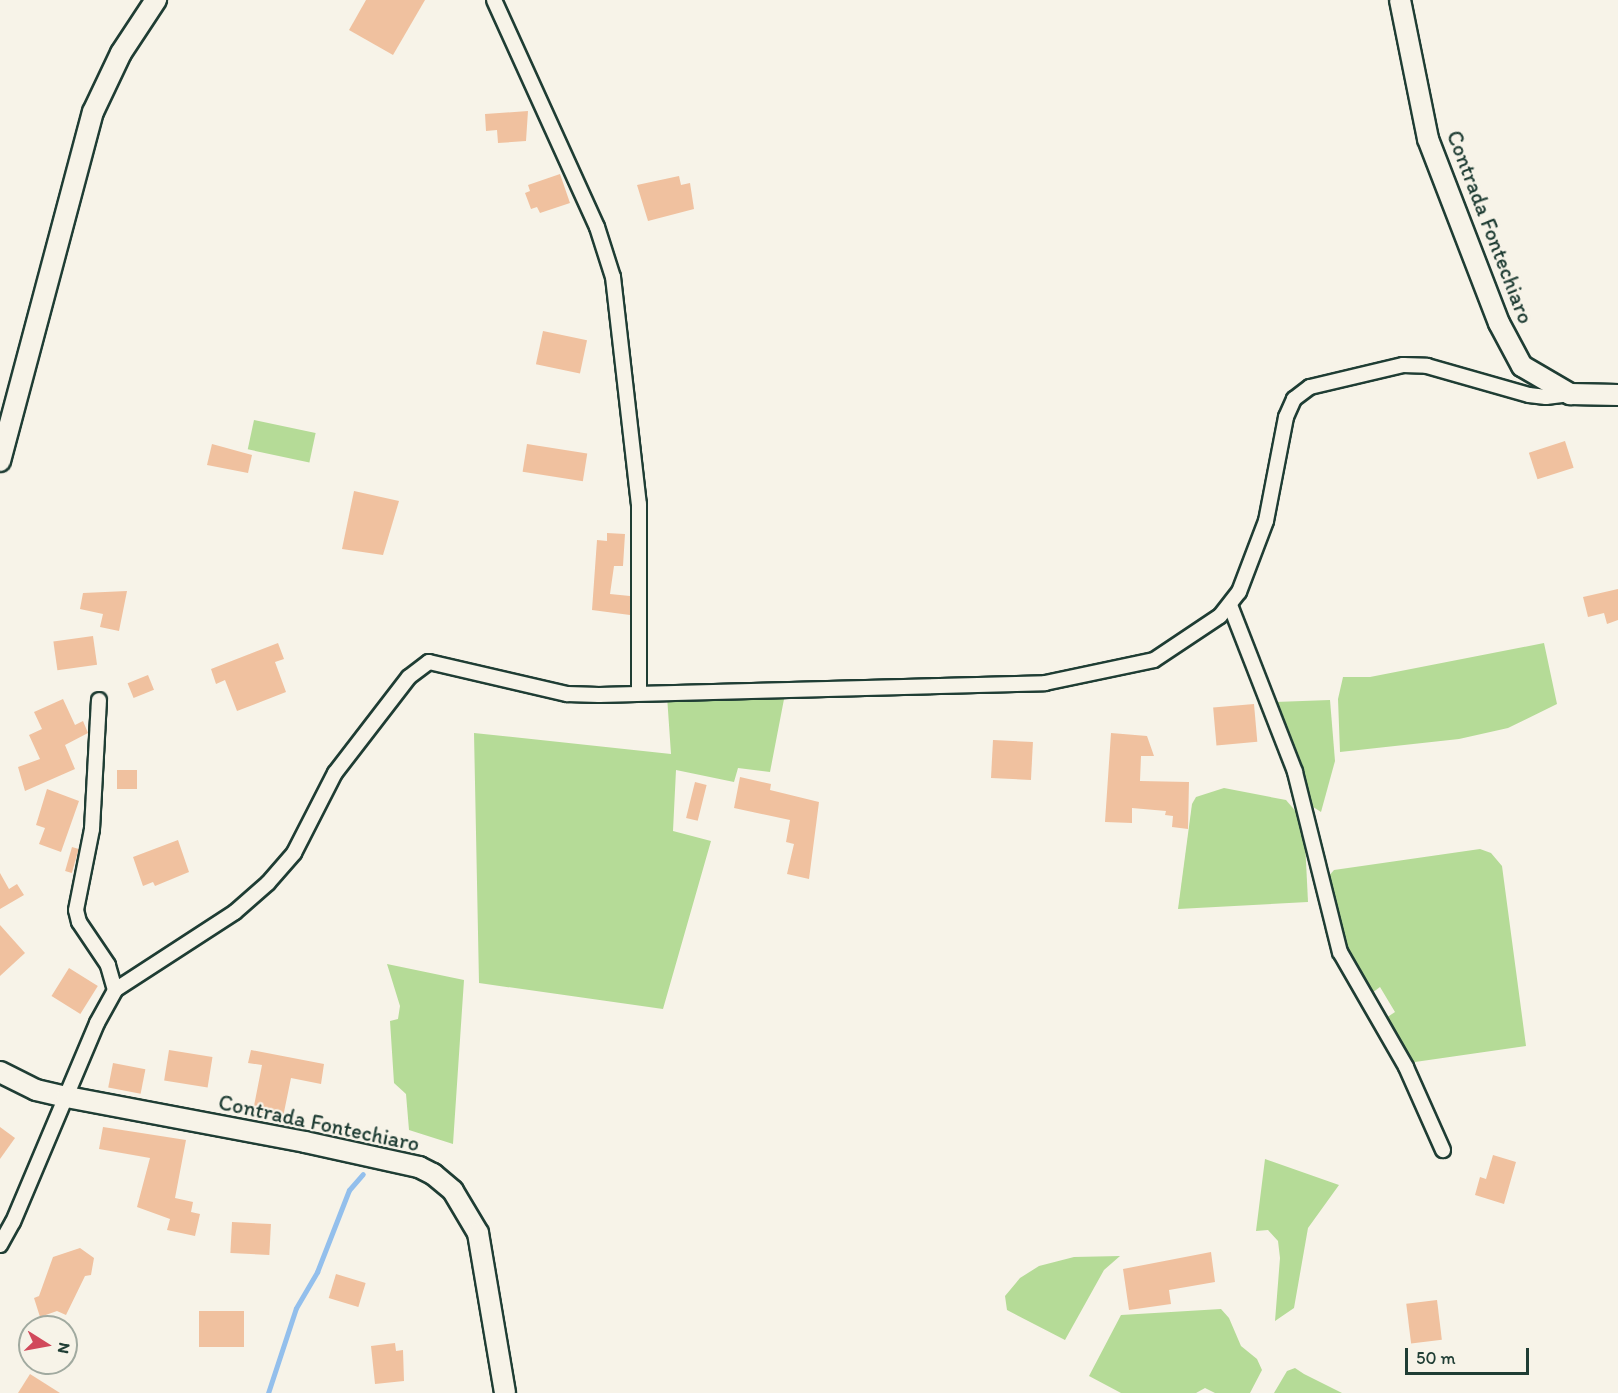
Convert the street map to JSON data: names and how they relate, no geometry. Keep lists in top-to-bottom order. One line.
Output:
{"streets":{"main road":["Contrada Fontechiaro"]},"scale_bar":"50 m","north":"right"}
